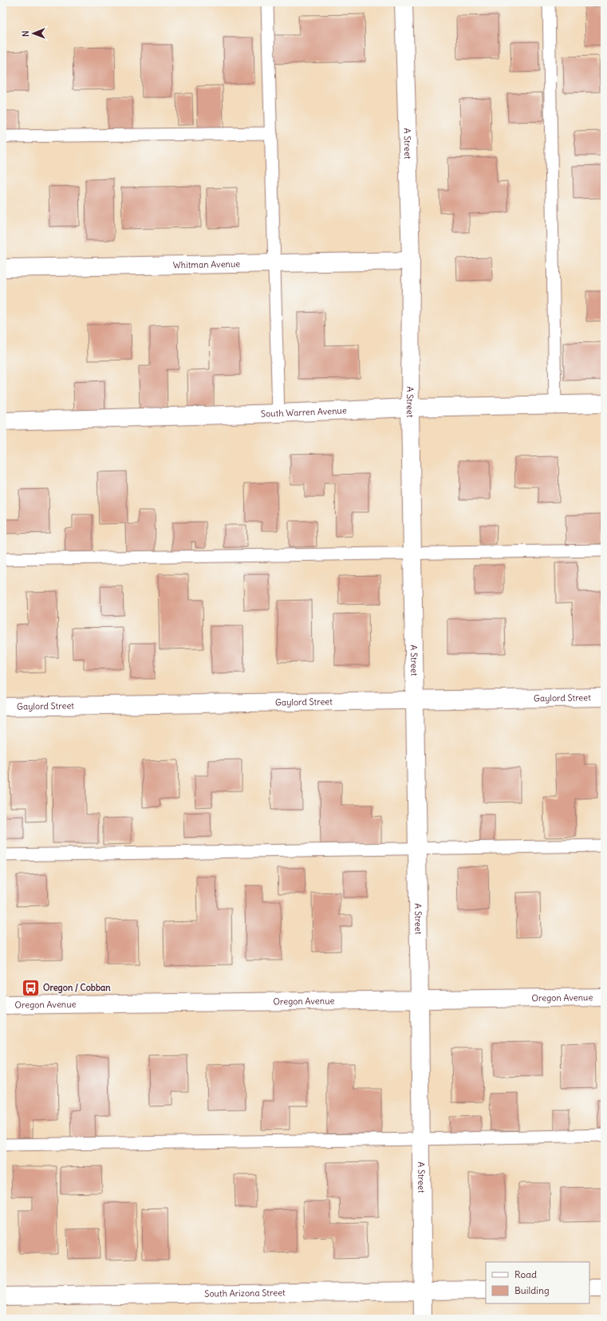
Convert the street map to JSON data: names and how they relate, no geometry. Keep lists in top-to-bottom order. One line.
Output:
{"streets":{"street":["A Street","Whitman Avenue","South Warren Avenue","Gaylord Street","Oregon Avenue","South Arizona Street"]},"crossings":[["A Street","Whitman Avenue"],["A Street","South Warren Avenue"],["A Street","Gaylord Street"],["A Street","Oregon Avenue"],["A Street","South Arizona Street"]],"places":{"bus stop":["Oregon / Cobban"]},"legend":["Road","Building"],"north":"left"}
